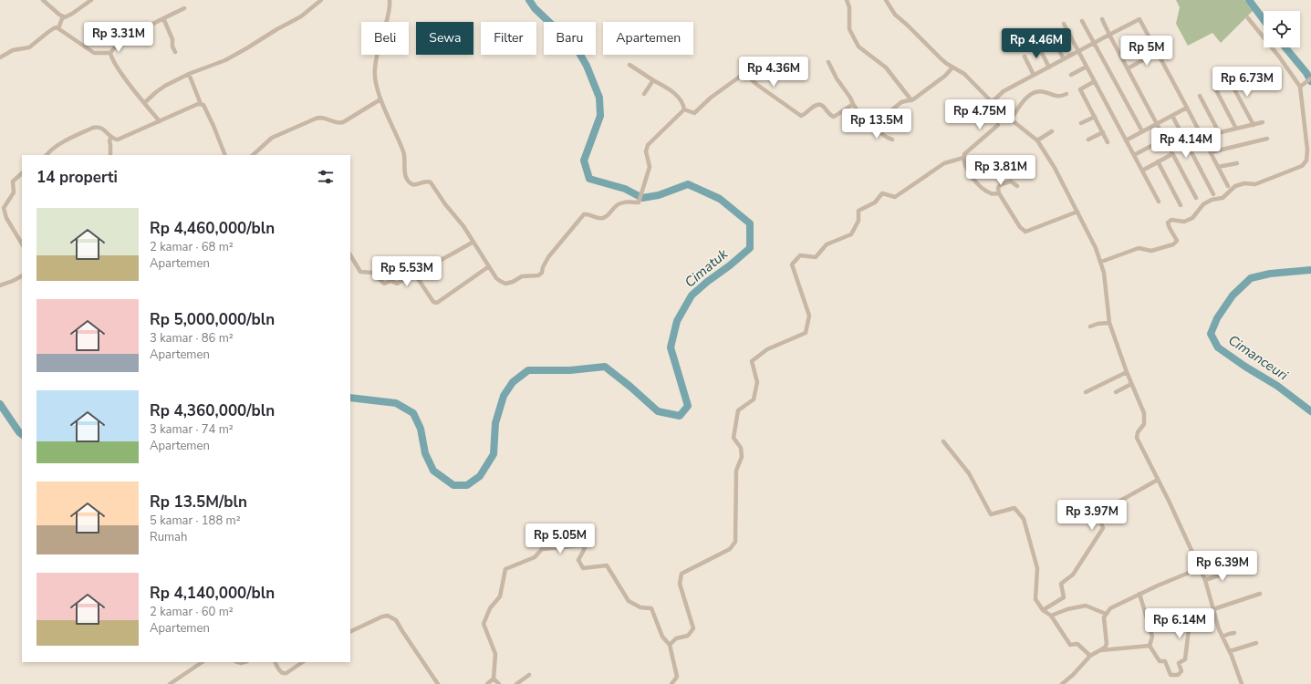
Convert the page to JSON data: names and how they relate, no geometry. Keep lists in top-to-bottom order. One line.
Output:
{"water":["Cimatuk","Cimanceuri"],"page":{"price":["Rp 3.31M","Rp 4.46M","Rp 5M","Rp 4.36M","Rp 6.73M","Rp 4.75M","Rp 13.5M","Rp 4.14M","Rp 3.81M","Rp 5.53M","Rp 3.97M","Rp 5.05M","Rp 6.39M","Rp 6.14M"],"chip":["Beli","Sewa","Filter","Baru","Apartemen"],"heading":"14 properti","list":[{"name":"Rp 4,460,000/bln","note":"2 kamar · 68 m² · Apartemen"},{"name":"Rp 5,000,000/bln","note":"3 kamar · 86 m² · Apartemen"},{"name":"Rp 4,360,000/bln","note":"3 kamar · 74 m² · Apartemen"},{"name":"Rp 13.5M/bln","note":"5 kamar · 188 m² · Rumah"},{"name":"Rp 4,140,000/bln","note":"2 kamar · 60 m² · Apartemen"}]}}
